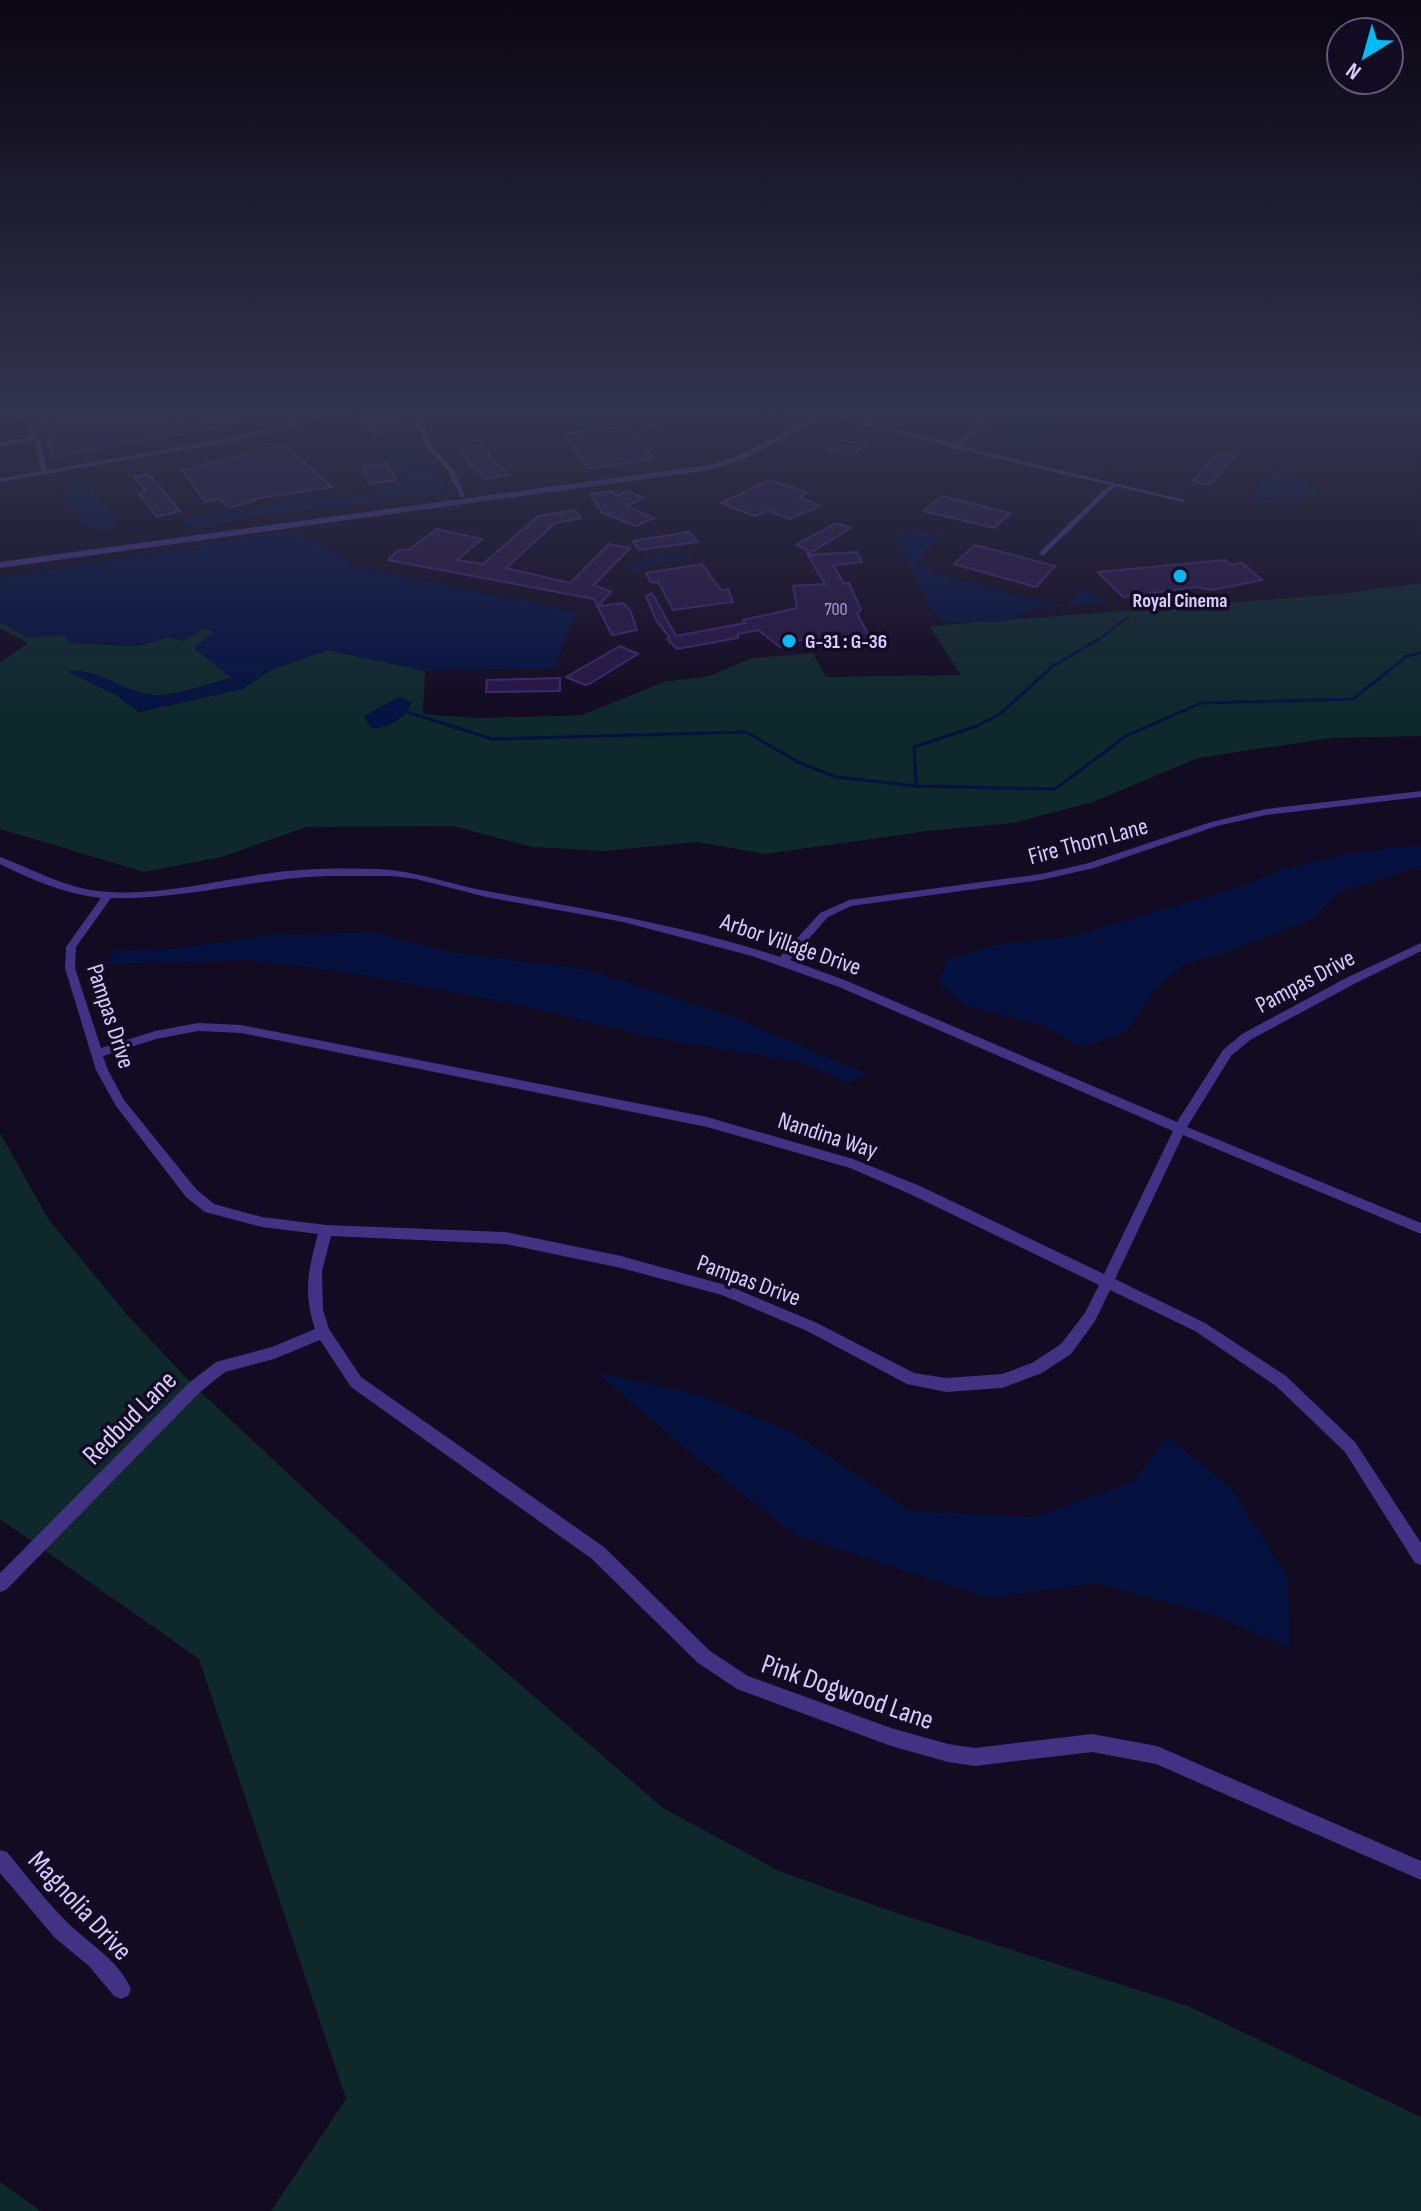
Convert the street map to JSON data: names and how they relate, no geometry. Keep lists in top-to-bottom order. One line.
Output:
{"streets":{"street":["Fire Thorn Lane","Arbor Village Drive","Pampas Drive","Nandina Way","Redbud Lane","Pink Dogwood Lane","Magnolia Drive"]},"crossings":[["Fire Thorn Lane","Arbor Village Drive"],["Arbor Village Drive","Pampas Drive"],["Pampas Drive","Nandina Way"],["Pampas Drive","Pink Dogwood Lane"],["Redbud Lane","Pink Dogwood Lane"]],"places":["Royal Cinema","G-31 : G-36"],"house_numbers":["700"],"north":"bottom left"}
